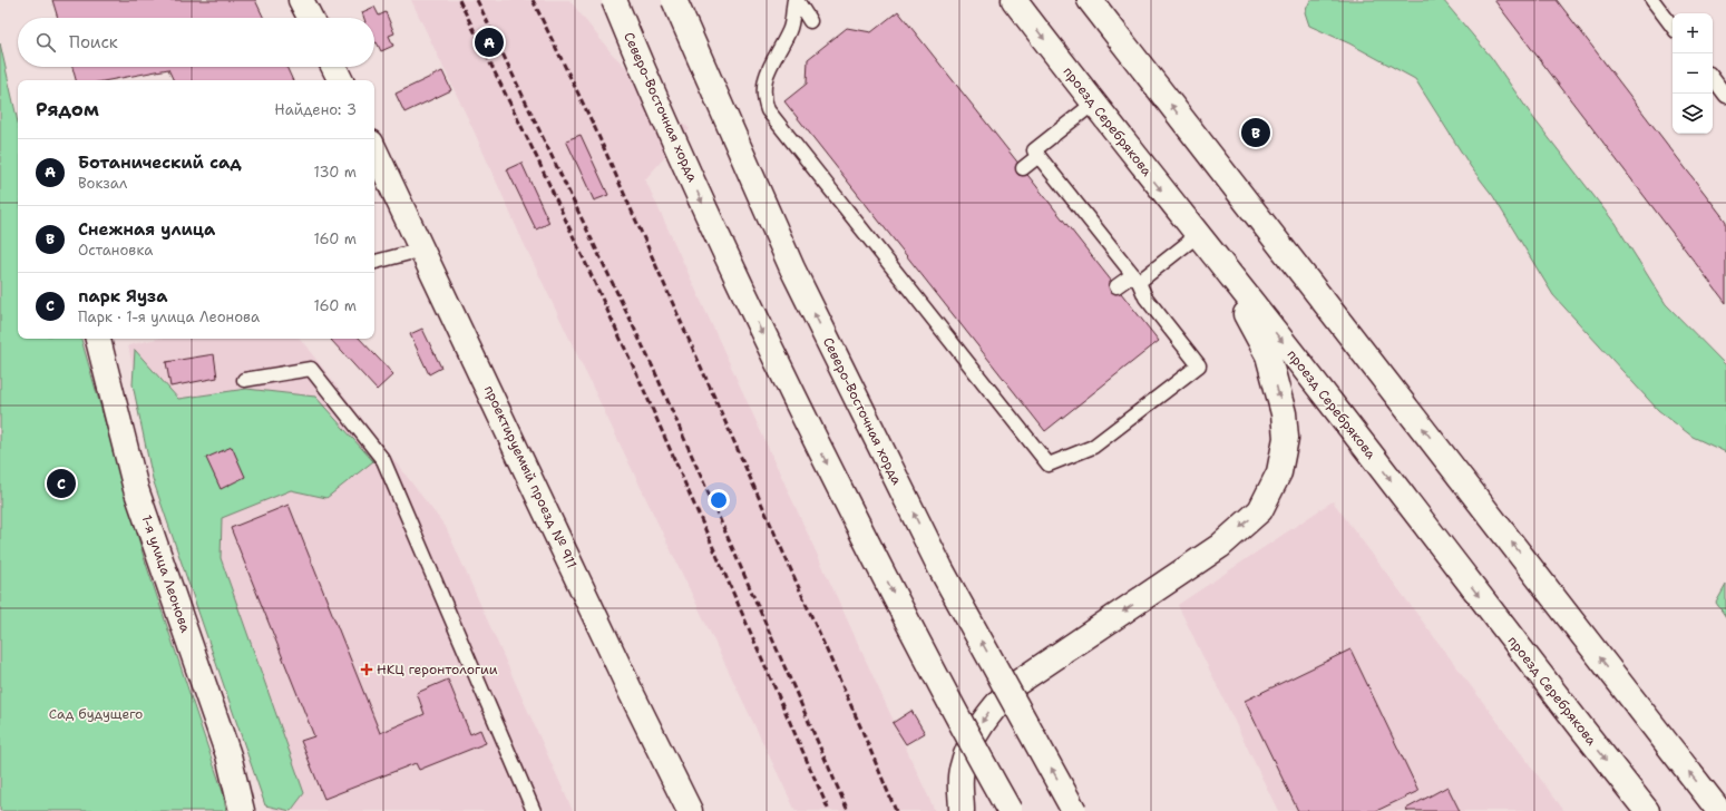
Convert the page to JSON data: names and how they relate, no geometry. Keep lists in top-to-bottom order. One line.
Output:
{"streets":{"main road":["Северо-Восточная хорда","проезд Серебрякова","проектируемый проезд № 911","1-я улица Леонова"]},"parks":["Сад будущего"],"places":{"health":["НКЦ геронтологии"]},"page":{"map_buttons":["+","−"],"search":"Поиск","pins":["A","B","C"],"heading":["Рядом","Найдено: 3"],"list":[{"mark":"A","name":"Ботанический сад","note":"Вокзал","value":"130 m"},{"mark":"B","name":"Снежная улица","note":"Остановка","value":"160 m"},{"mark":"C","name":"парк Яуза","note":"Парк · 1-я улица Леонова","value":"160 m"}]}}
